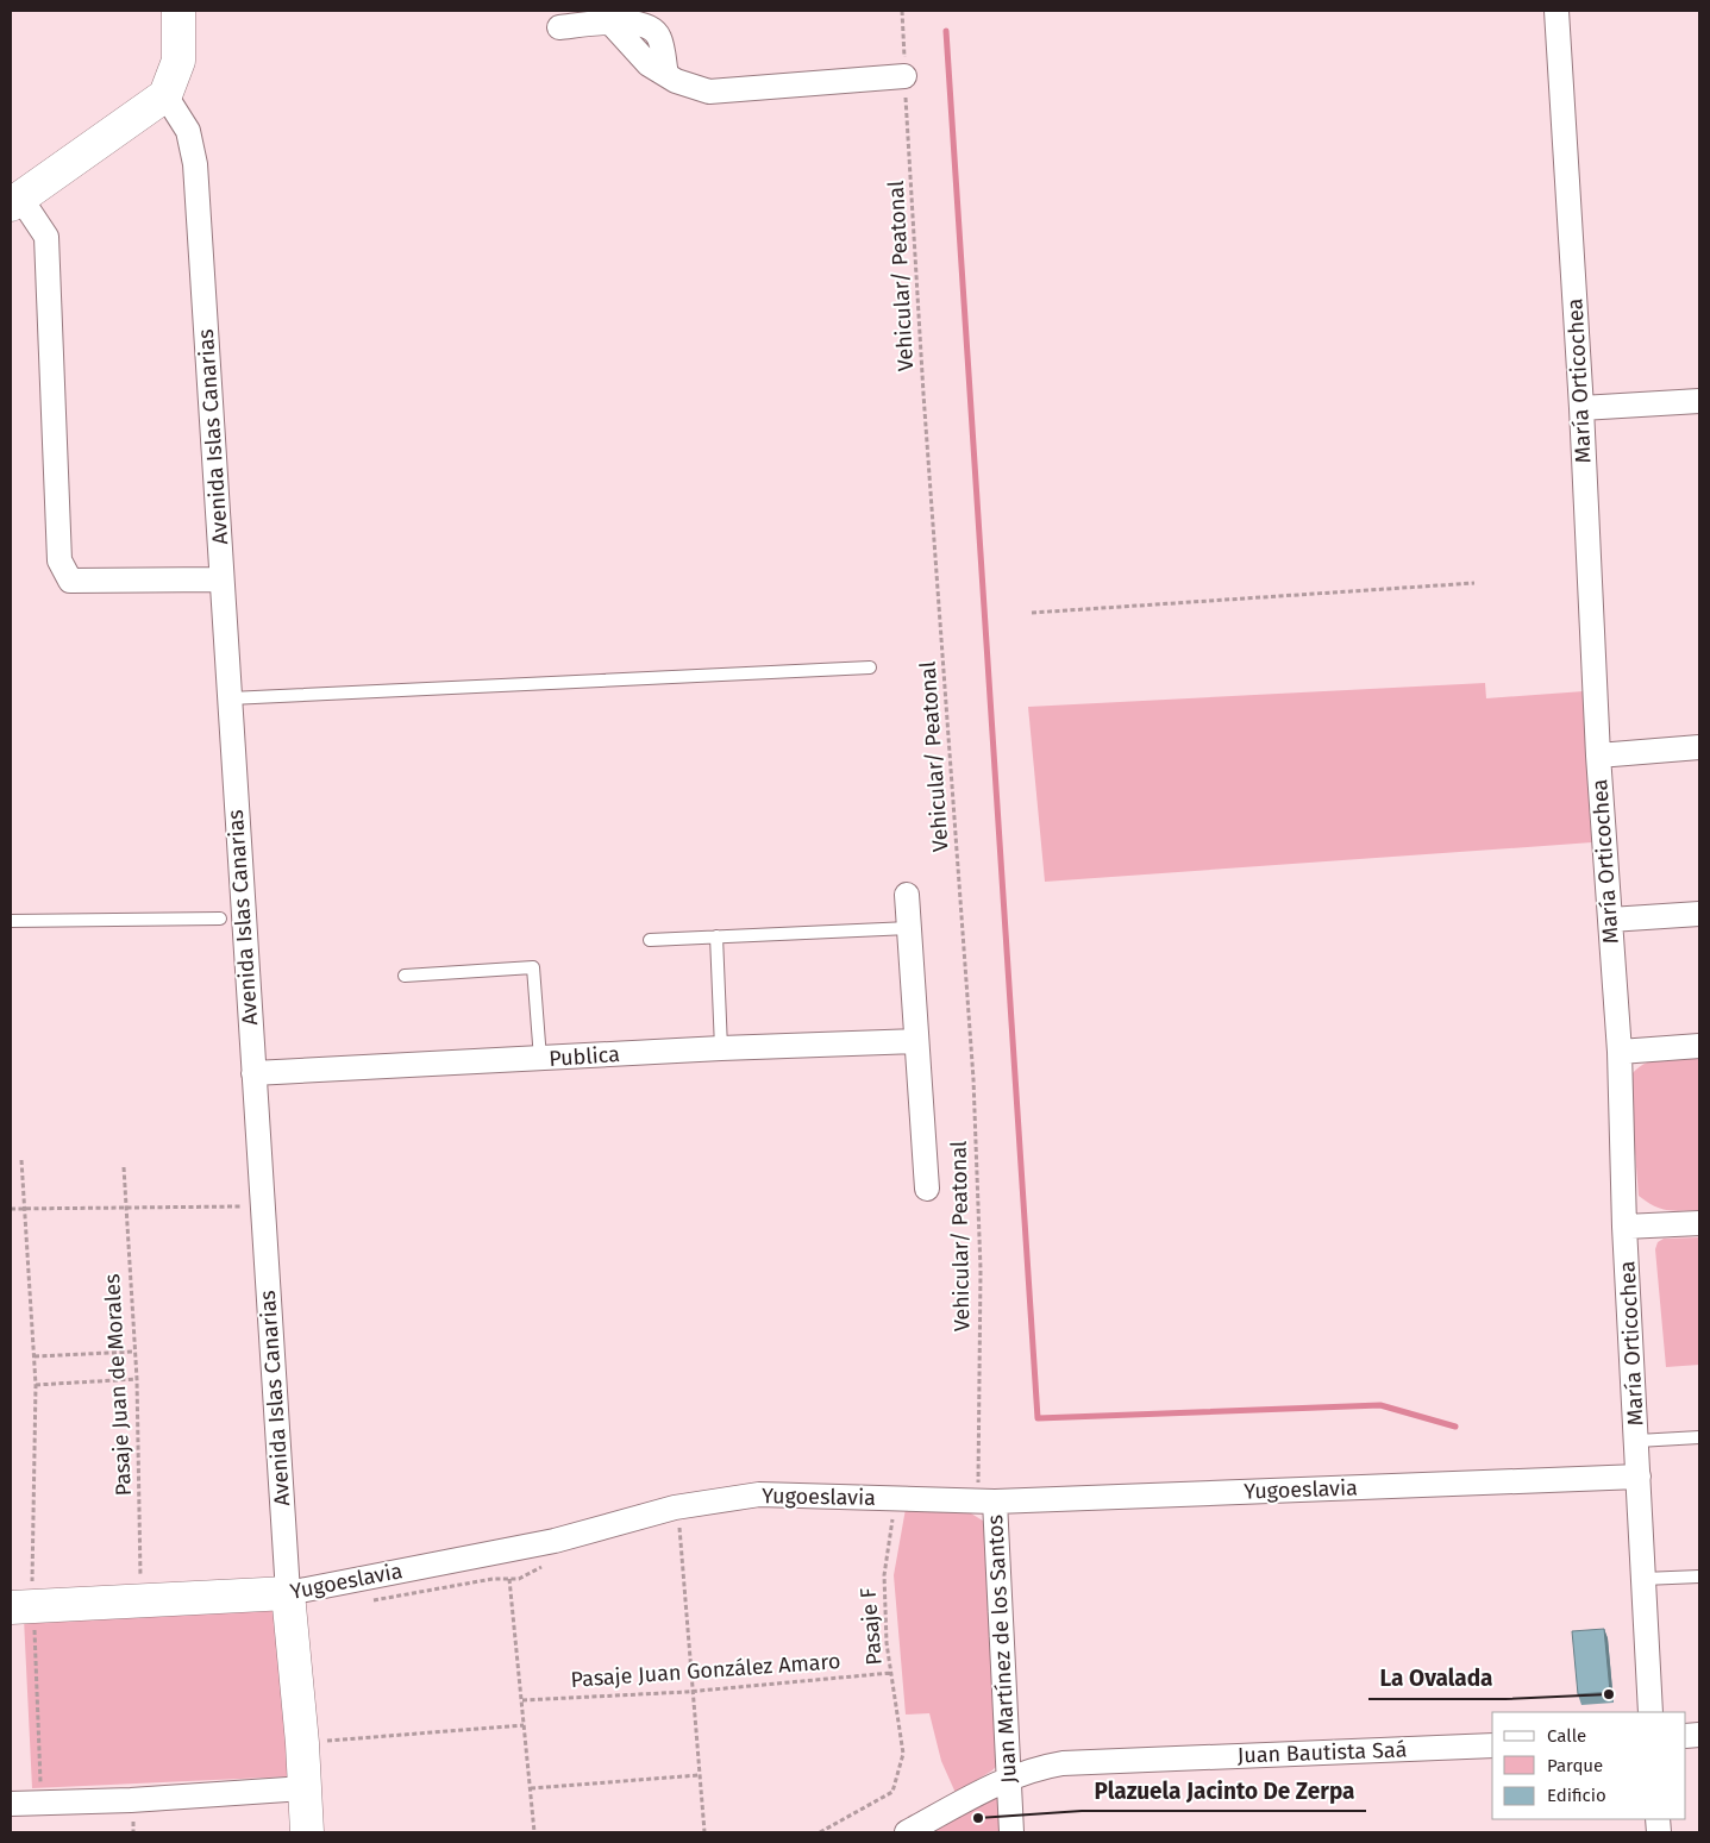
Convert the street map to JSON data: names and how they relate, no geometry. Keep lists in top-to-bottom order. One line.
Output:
{"streets":{"street":["María Orticochea","Avenida Islas Canarias","Publica","Yugoeslavia","Juan Martínez de los Santos","Juan Bautista Saá"],"path":["Vehicular/ Peatonal","Pasaje Juan de Morales","Pasaje F","Pasaje Juan González Amaro"]},"crossings":[["Vehicular/ Peatonal","Yugoeslavia"],["Vehicular/ Peatonal","Juan Martínez de los Santos"],["María Orticochea","Yugoeslavia"],["Avenida Islas Canarias","Publica"],["Avenida Islas Canarias","Yugoeslavia"],["Pasaje Juan de Morales","Yugoeslavia"],["Yugoeslavia","Pasaje F"],["Yugoeslavia","Juan Martínez de los Santos"],["Pasaje F","Pasaje Juan González Amaro"],["Juan Martínez de los Santos","Juan Bautista Saá"]],"places":["La Ovalada","Plazuela Jacinto De Zerpa"],"legend":["Calle","Parque","Edificio"]}
